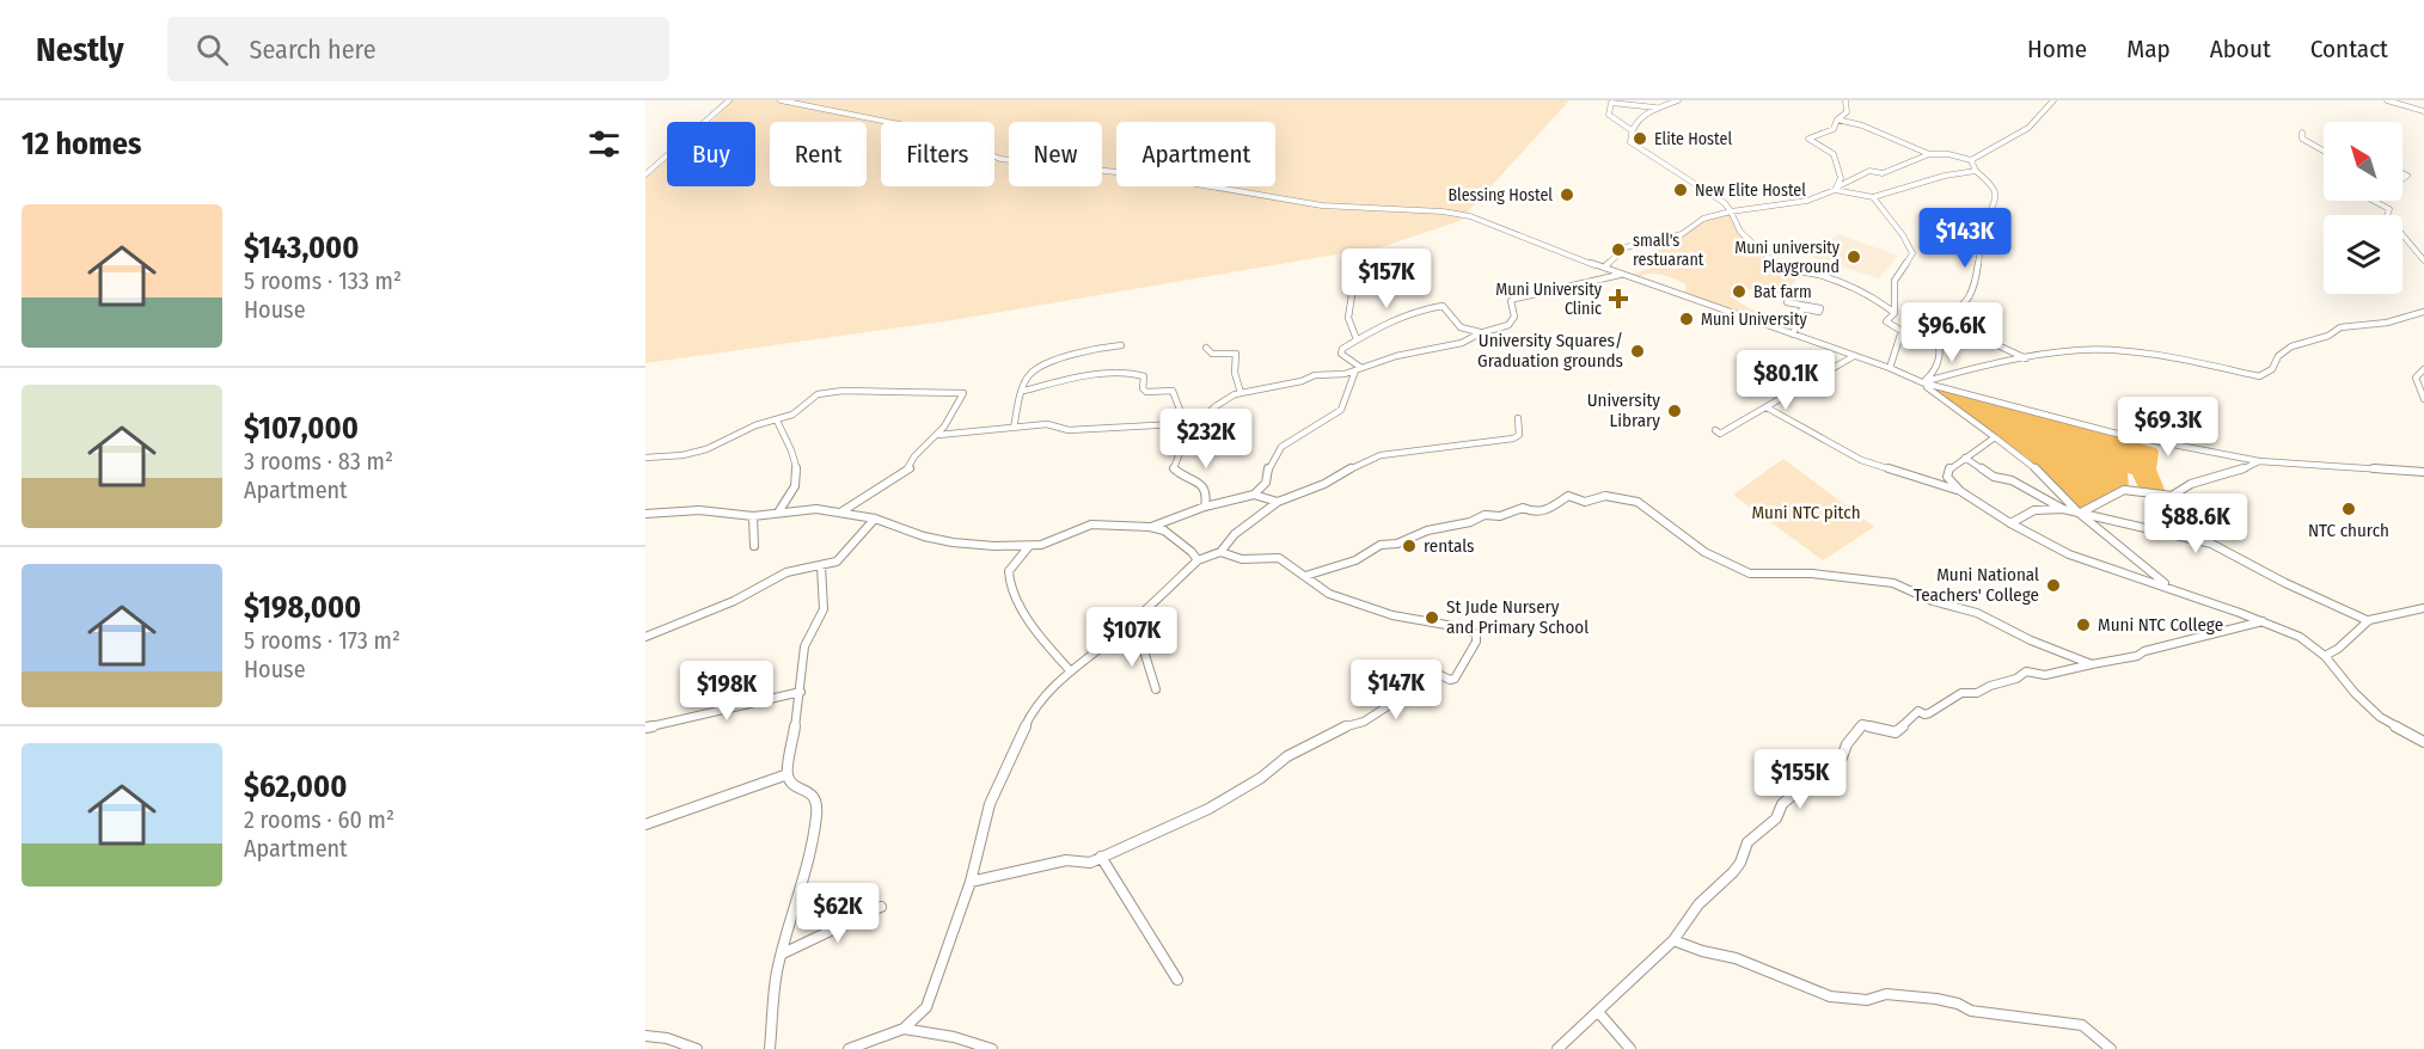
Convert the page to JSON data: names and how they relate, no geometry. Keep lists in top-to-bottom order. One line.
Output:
{"parks":["Muni NTC pitch"],"places":{"other":["Elite Hostel","New Elite Hostel","Blessing Hostel","small's restuarant","Muni university Playground","Bat farm","Muni University","University Squares/ Graduation grounds","University Library","NTC church","rentals","Muni National Teachers' College","St Jude Nursery and Primary School","Muni NTC College"],"health":["Muni University Clinic"]},"north":"top left","page":{"header":"Nestly","search":"Search here","nav":["Home","Map","About","Contact"],"heading":"12 homes","chip":["Buy","Rent","Filters","New","Apartment"],"list":[{"name":"$143,000","note":"5 rooms · 133 m² · House"},{"name":"$107,000","note":"3 rooms · 83 m² · Apartment"},{"name":"$198,000","note":"5 rooms · 173 m² · House"},{"name":"$62,000","note":"2 rooms · 60 m² · Apartment"}],"price":["$143K","$157K","$96.6K","$80.1K","$69.3K","$232K","$88.6K","$107K","$147K","$198K","$155K","$62K"]}}
